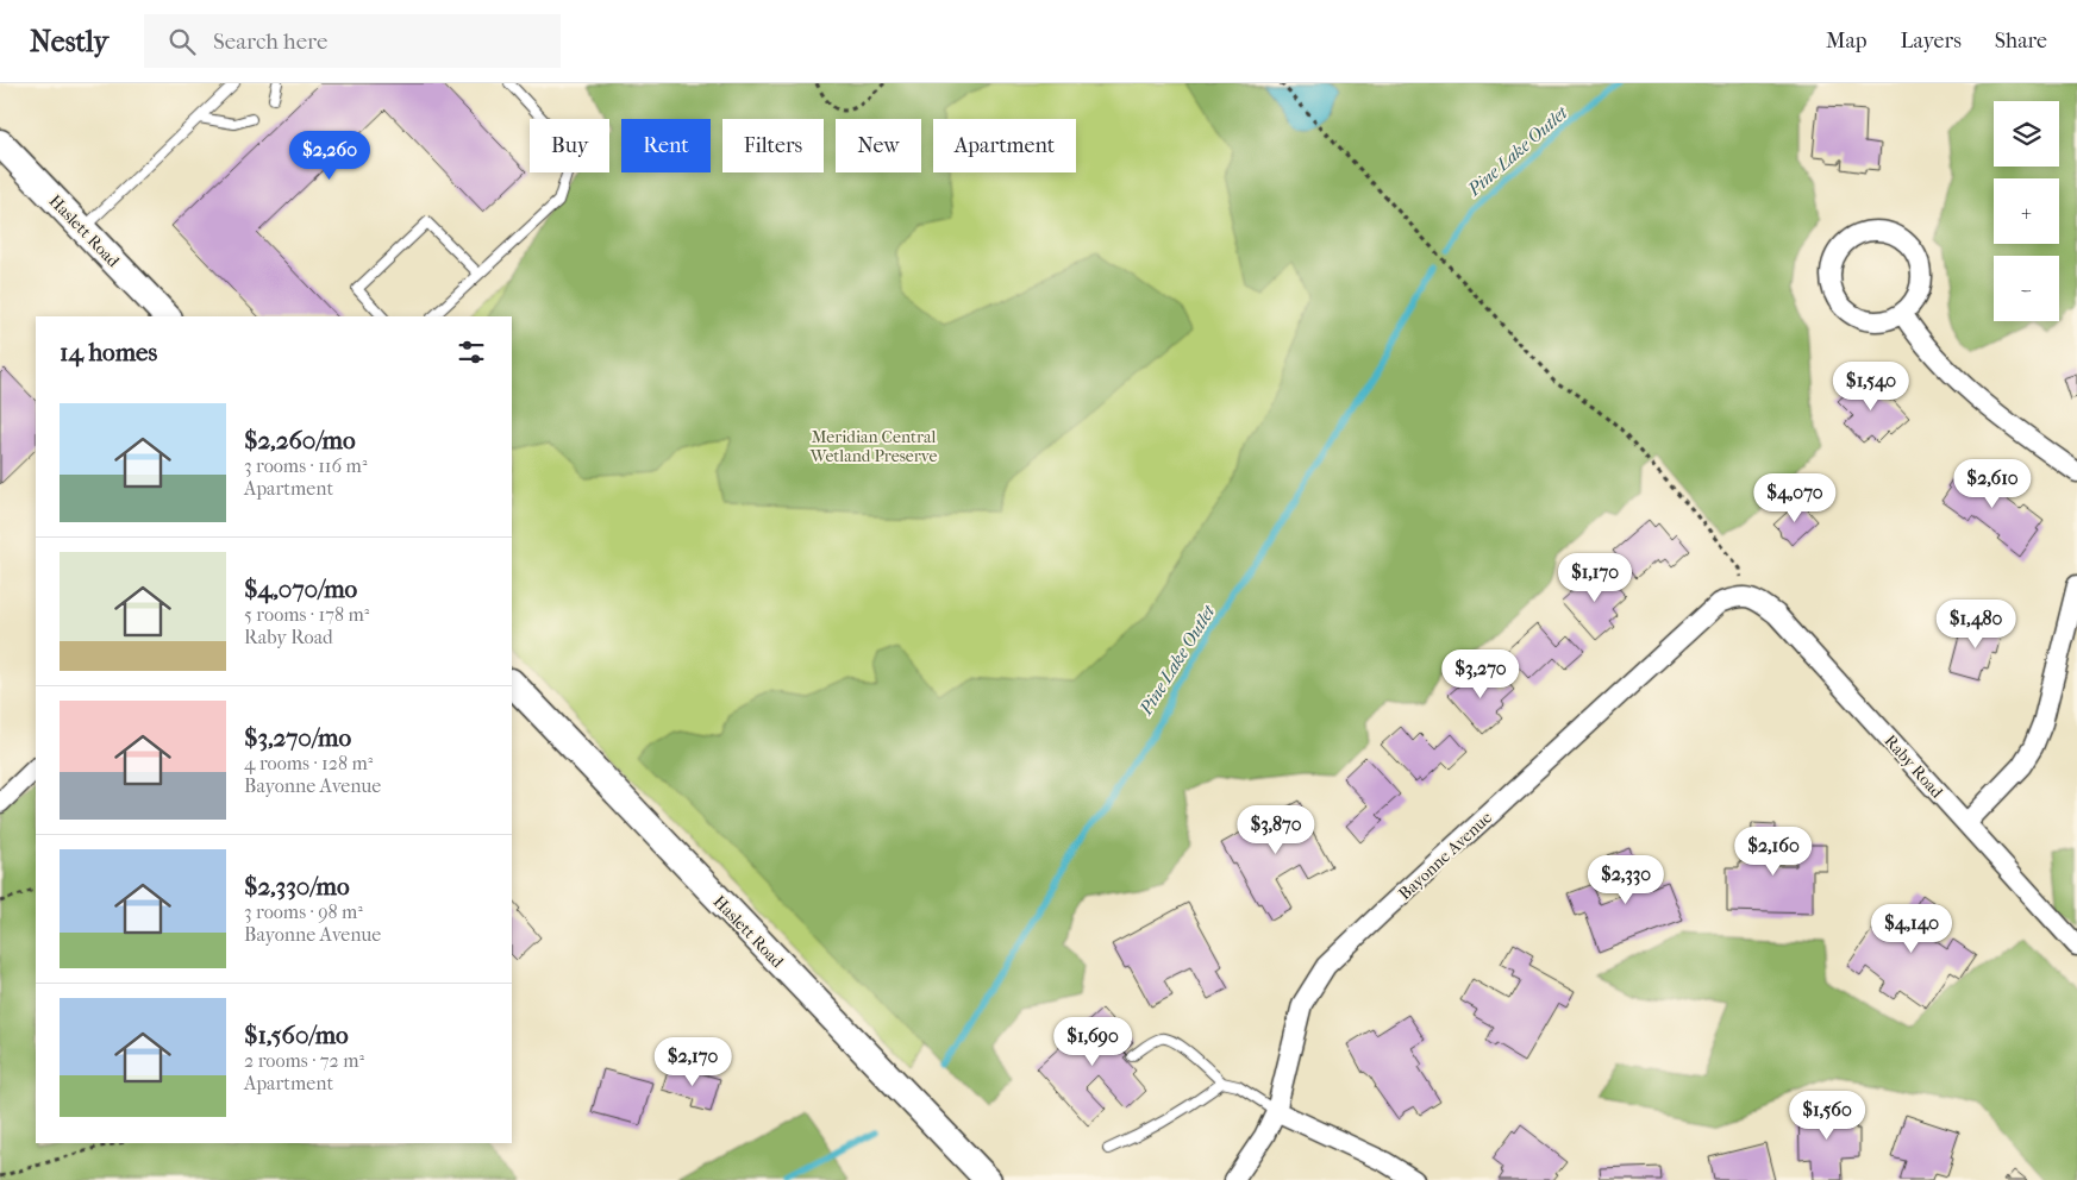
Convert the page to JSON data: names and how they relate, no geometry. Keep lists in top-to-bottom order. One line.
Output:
{"streets":{"main road":["Haslett Road"],"street":["Raby Road","Bayonne Avenue"]},"crossings":[["Raby Road","Bayonne Avenue"]],"water":["Pine Lake Outlet"],"parks":["Meridian Central Wetland Preserve"],"page":{"header":"Nestly","search":"Search here","nav":["Map","Layers","Share"],"map_buttons":["+","−"],"chip":["Buy","Rent","Filters","New","Apartment"],"price":["$2,260","$1,540","$2,610","$4,070","$1,170","$1,480","$3,270","$3,870","$2,160","$2,330","$4,140","$1,690","$2,170","$1,560"],"heading":"14 homes","list":[{"name":"$2,260/mo","note":"3 rooms · 116 m² · Apartment"},{"name":"$4,070/mo","note":"5 rooms · 178 m² · Raby Road"},{"name":"$3,270/mo","note":"4 rooms · 128 m² · Bayonne Avenue"},{"name":"$2,330/mo","note":"3 rooms · 98 m² · Bayonne Avenue"},{"name":"$1,560/mo","note":"2 rooms · 72 m² · Apartment"}]}}
